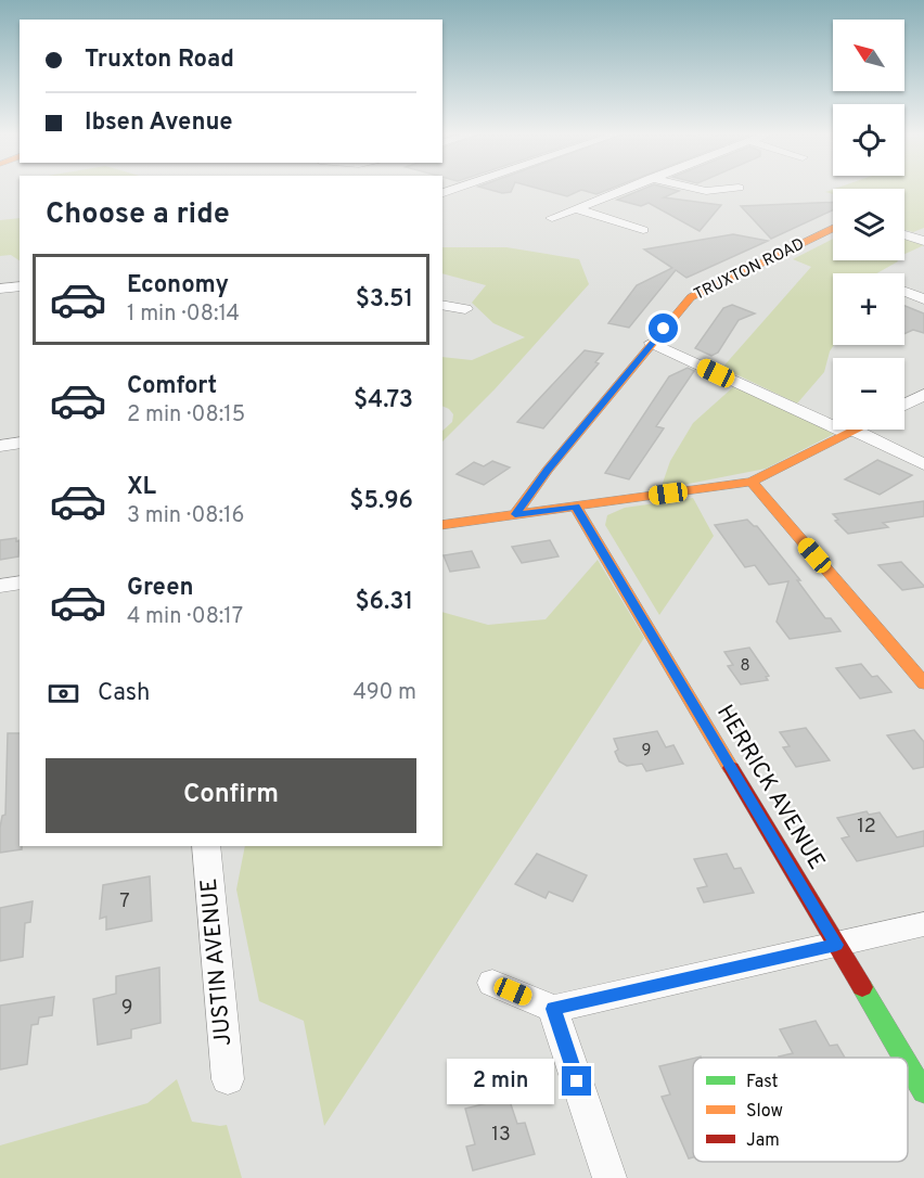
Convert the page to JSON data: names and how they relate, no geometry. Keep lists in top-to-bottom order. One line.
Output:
{"streets":{"street":["TRUXTON ROAD","HERRICK AVENUE","JUSTIN AVENUE"]},"house_numbers":["8","9","12","7","9","13"],"legend":["Fast","Slow","Jam"],"north":"top left","page":{"map_buttons":["+","−"],"banner":["Truxton Road","Ibsen Avenue"],"heading":"Choose a ride","list":[{"name":"Economy","note":"1 min · 08:14","value":"$3.51"},{"name":"Comfort","note":"2 min · 08:15","value":"$4.73"},{"name":"XL","note":"3 min · 08:16","value":"$5.96"},{"name":"Green","note":"4 min · 08:17","value":"$6.31"}],"pay":["Cash","490 m"],"buttons":"Confirm","bubble":"2 min"}}
